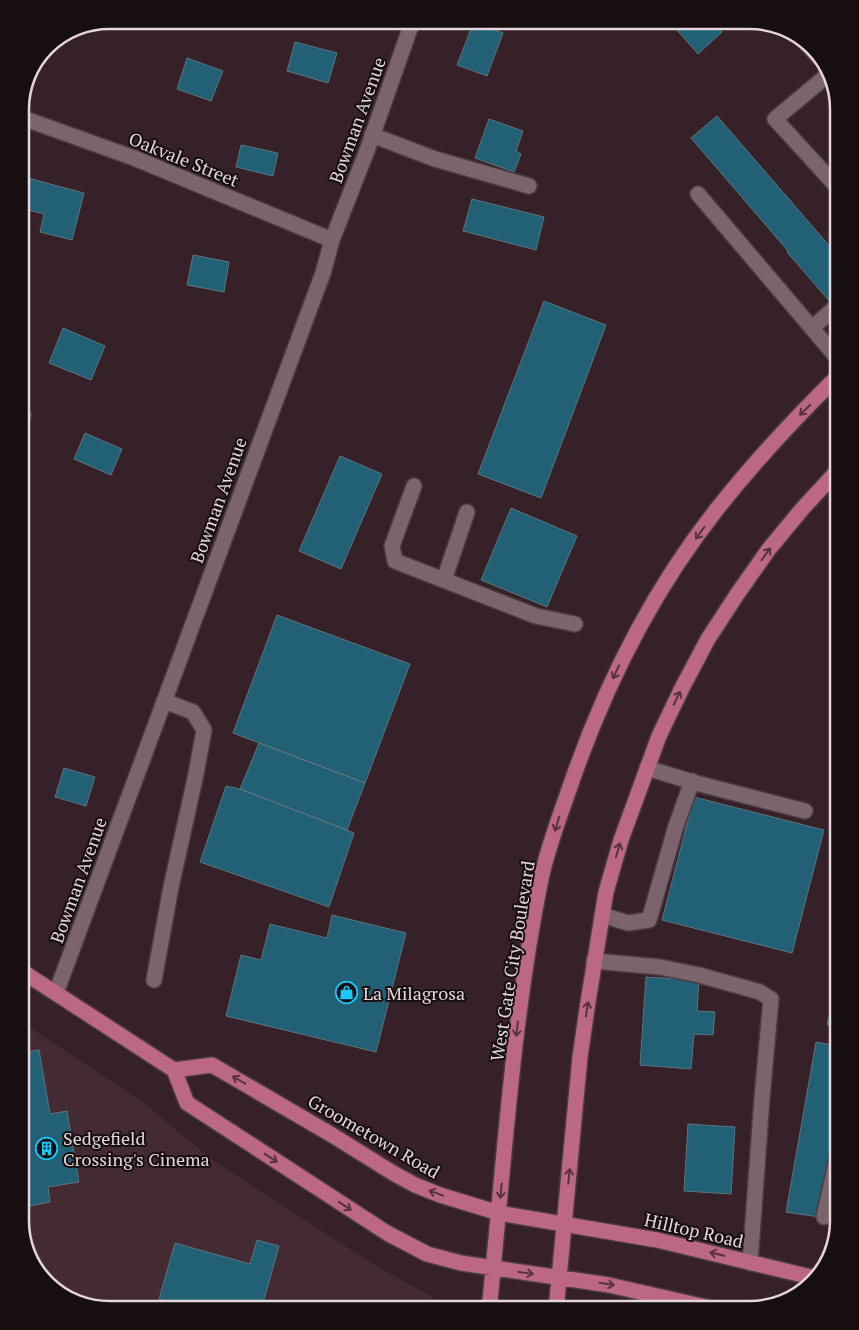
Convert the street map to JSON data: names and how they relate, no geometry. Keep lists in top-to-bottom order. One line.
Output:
{"streets":{"main road":["West Gate City Boulevard","Groometown Road","Hilltop Road"],"street":["Bowman Avenue","Oakvale Street"]},"crossings":[["Bowman Avenue","Oakvale Street"],["West Gate City Boulevard","Groometown Road"],["Groometown Road","Hilltop Road"]],"places":{"shop":["La Milagrosa"],"building":["Sedgefield Crossing's Cinema"]}}
